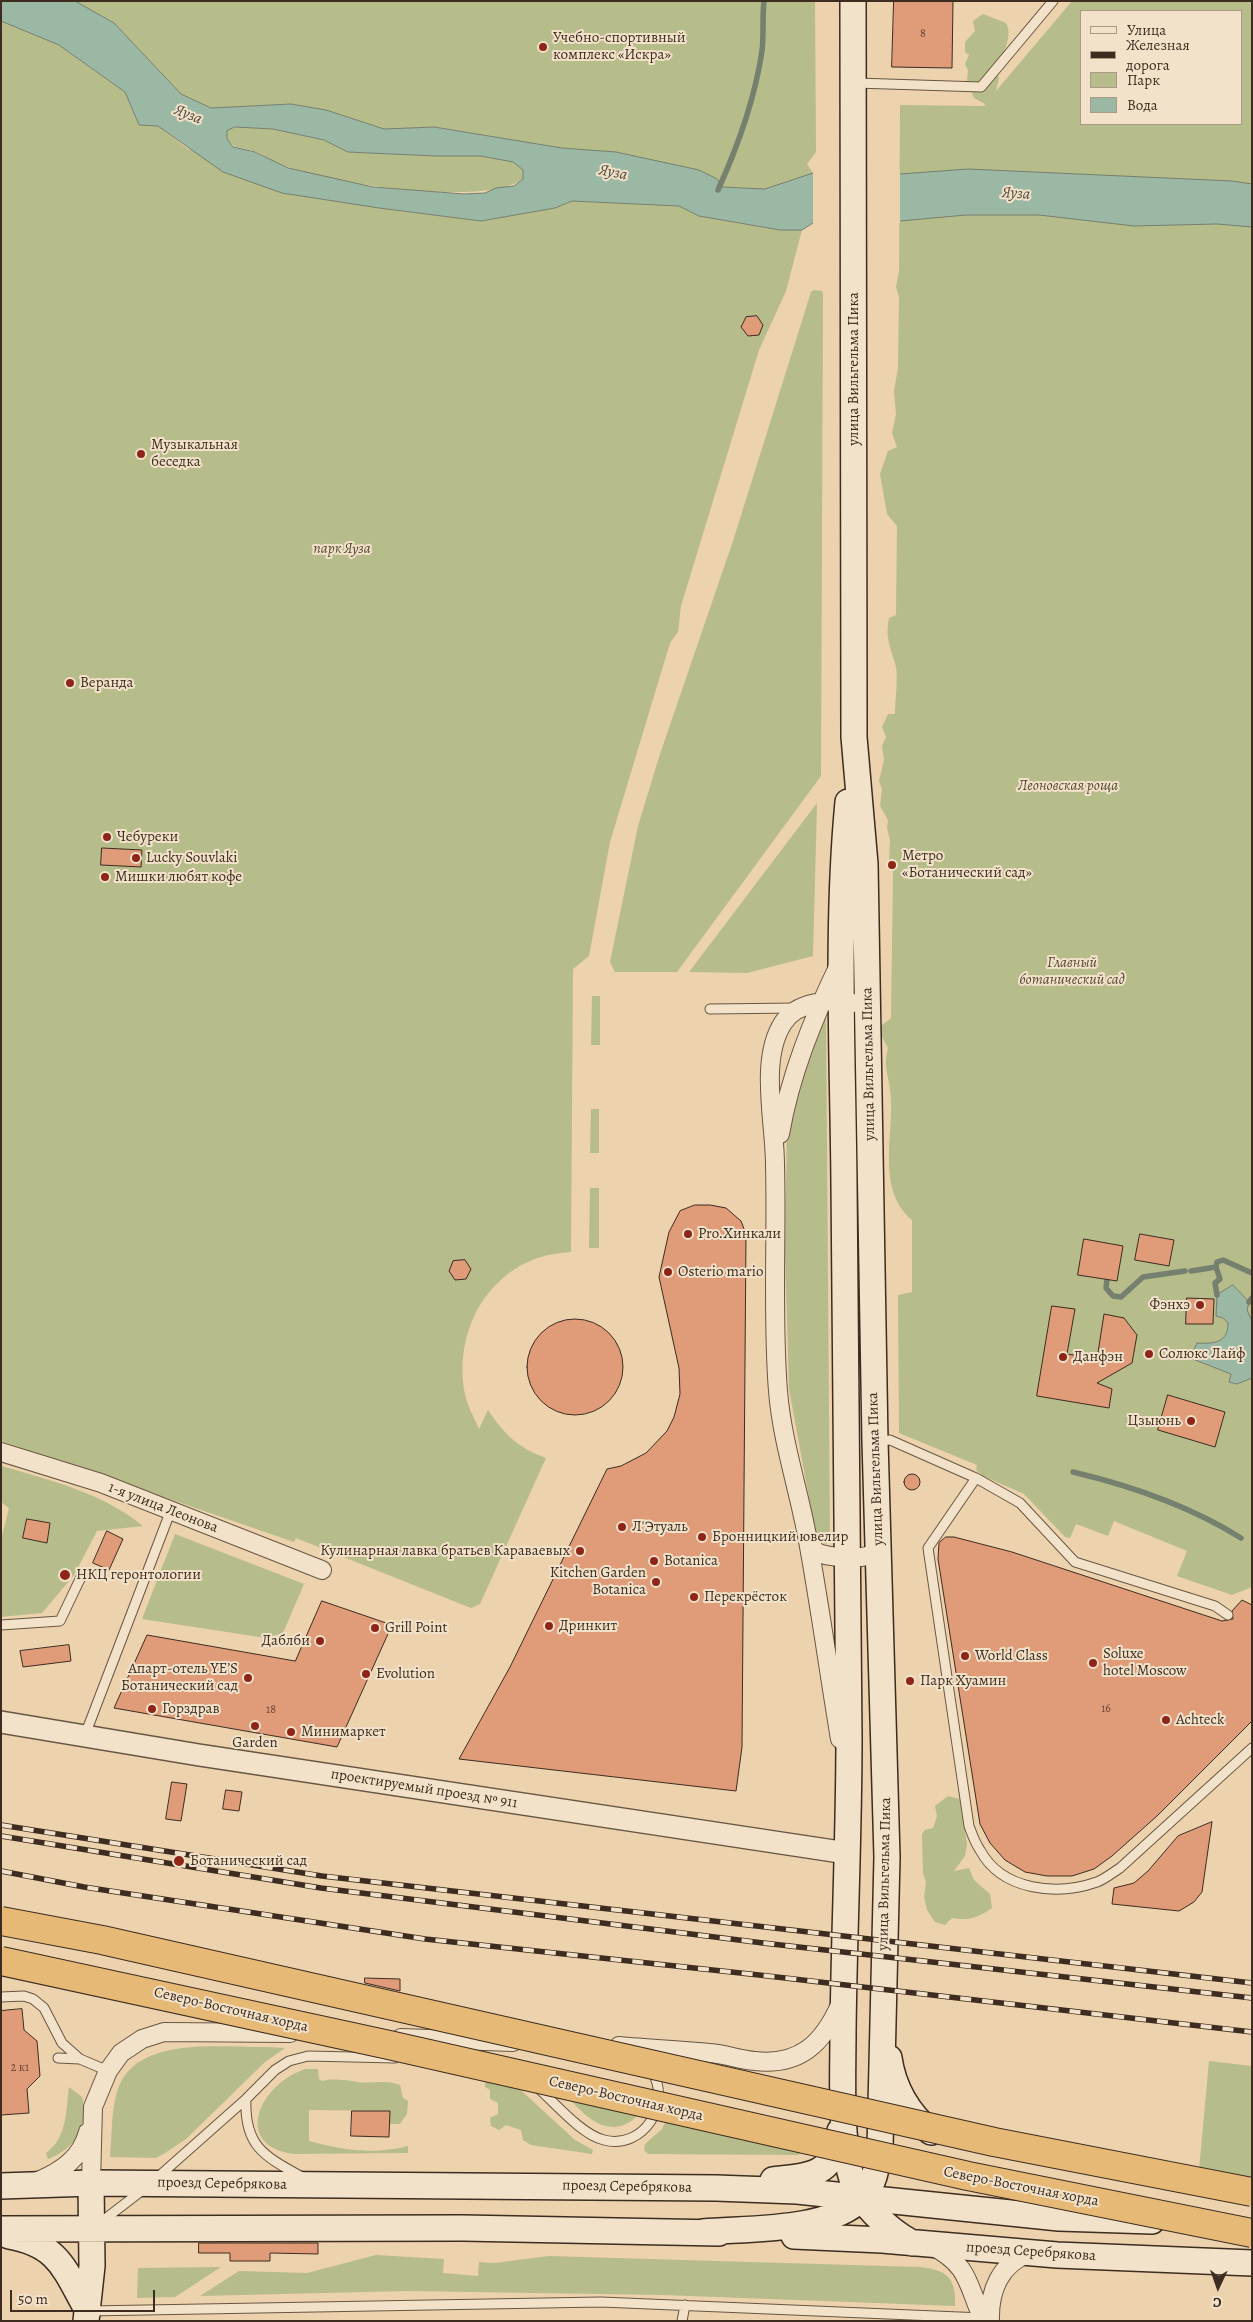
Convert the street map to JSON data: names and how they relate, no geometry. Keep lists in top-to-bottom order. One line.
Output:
{"streets":{"main road":["улица Вильгельма Пика","Северо-Восточная хорда","проезд Серебрякова"],"street":["1-я улица Леонова","проектируемый проезд № 911"]},"crossings":[["улица Вильгельма Пика","проектируемый проезд № 911"],["улица Вильгельма Пика","проезд Серебрякова"]],"water":["Яуза"],"parks":["парк Яуза","Леоновская роща","Главный ботанический сад"],"places":["Учебно-спортивный комплекс «Искра»","Музыкальная беседка","Веранда","Чебуреки","Lucky Souvlaki","Метро «Ботанический сад»","Мишки любят кофе","Pro.Хинкали","Osterio mario","Фэнхэ","Солюкс Лайф","Данфэн","Цзыюнь","Л'Этуаль","Бронницкий ювелир","Кулинарная лавка братьев Караваевых","Botanica","НКЦ геронтологии","Kitchen Garden Botanica","Перекрёсток","Дринкит","Grill Point","Даблби","World Class","Soluxe hotel Moscow","Evolution","Апарт-отель YE’S Ботанический сад","Парк Хуамин","Горздрав","Achteck","Garden","Минимаркет","Ботанический сад"],"house_numbers":["8","16","18","2 к1"],"legend":["Улица","Железная дорога","Парк","Вода"],"scale_bar":"50 m","north":"bottom"}
